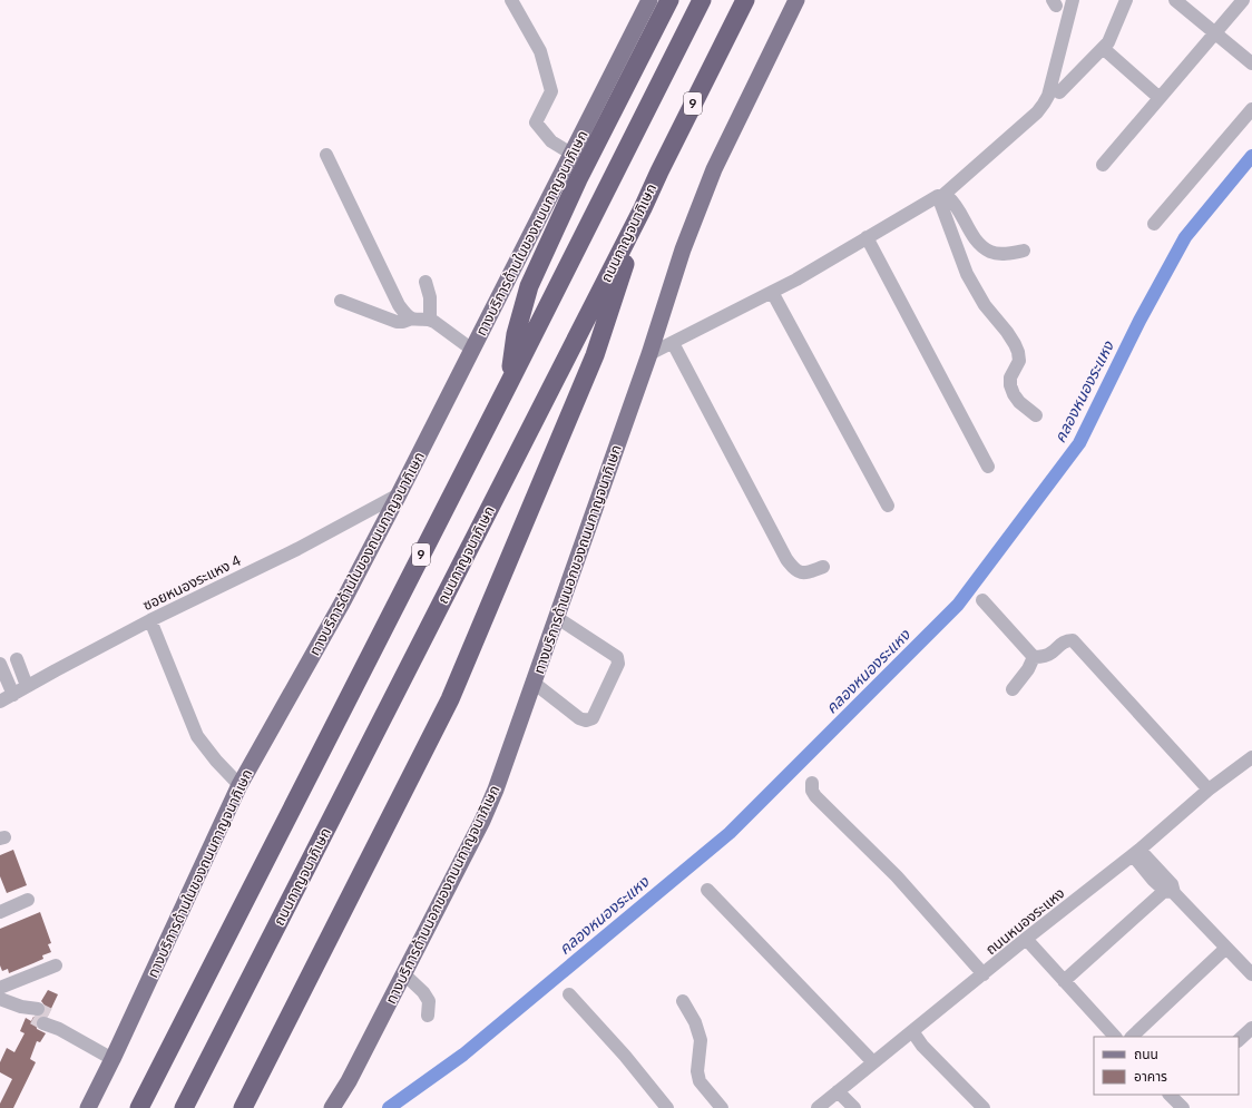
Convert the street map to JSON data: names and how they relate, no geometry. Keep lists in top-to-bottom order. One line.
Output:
{"streets":{"highway":["9","ถนนกาญจนาภิเษก"],"main road":["ทางบริการด้านในของถนนกาญจนาภิเษก","ทางบริการด้านนอกของถนนกาญจนาภิเษก"],"street":["ซอยหนองระแหง 4","ถนนหนองระแหง"]},"crossings":[["ทางบริการด้านในของถนนกาญจนาภิเษก","ซอยหนองระแหง 4"]],"water":["คลองหนองระแหง"],"legend":["ถนน","อาคาร"]}
